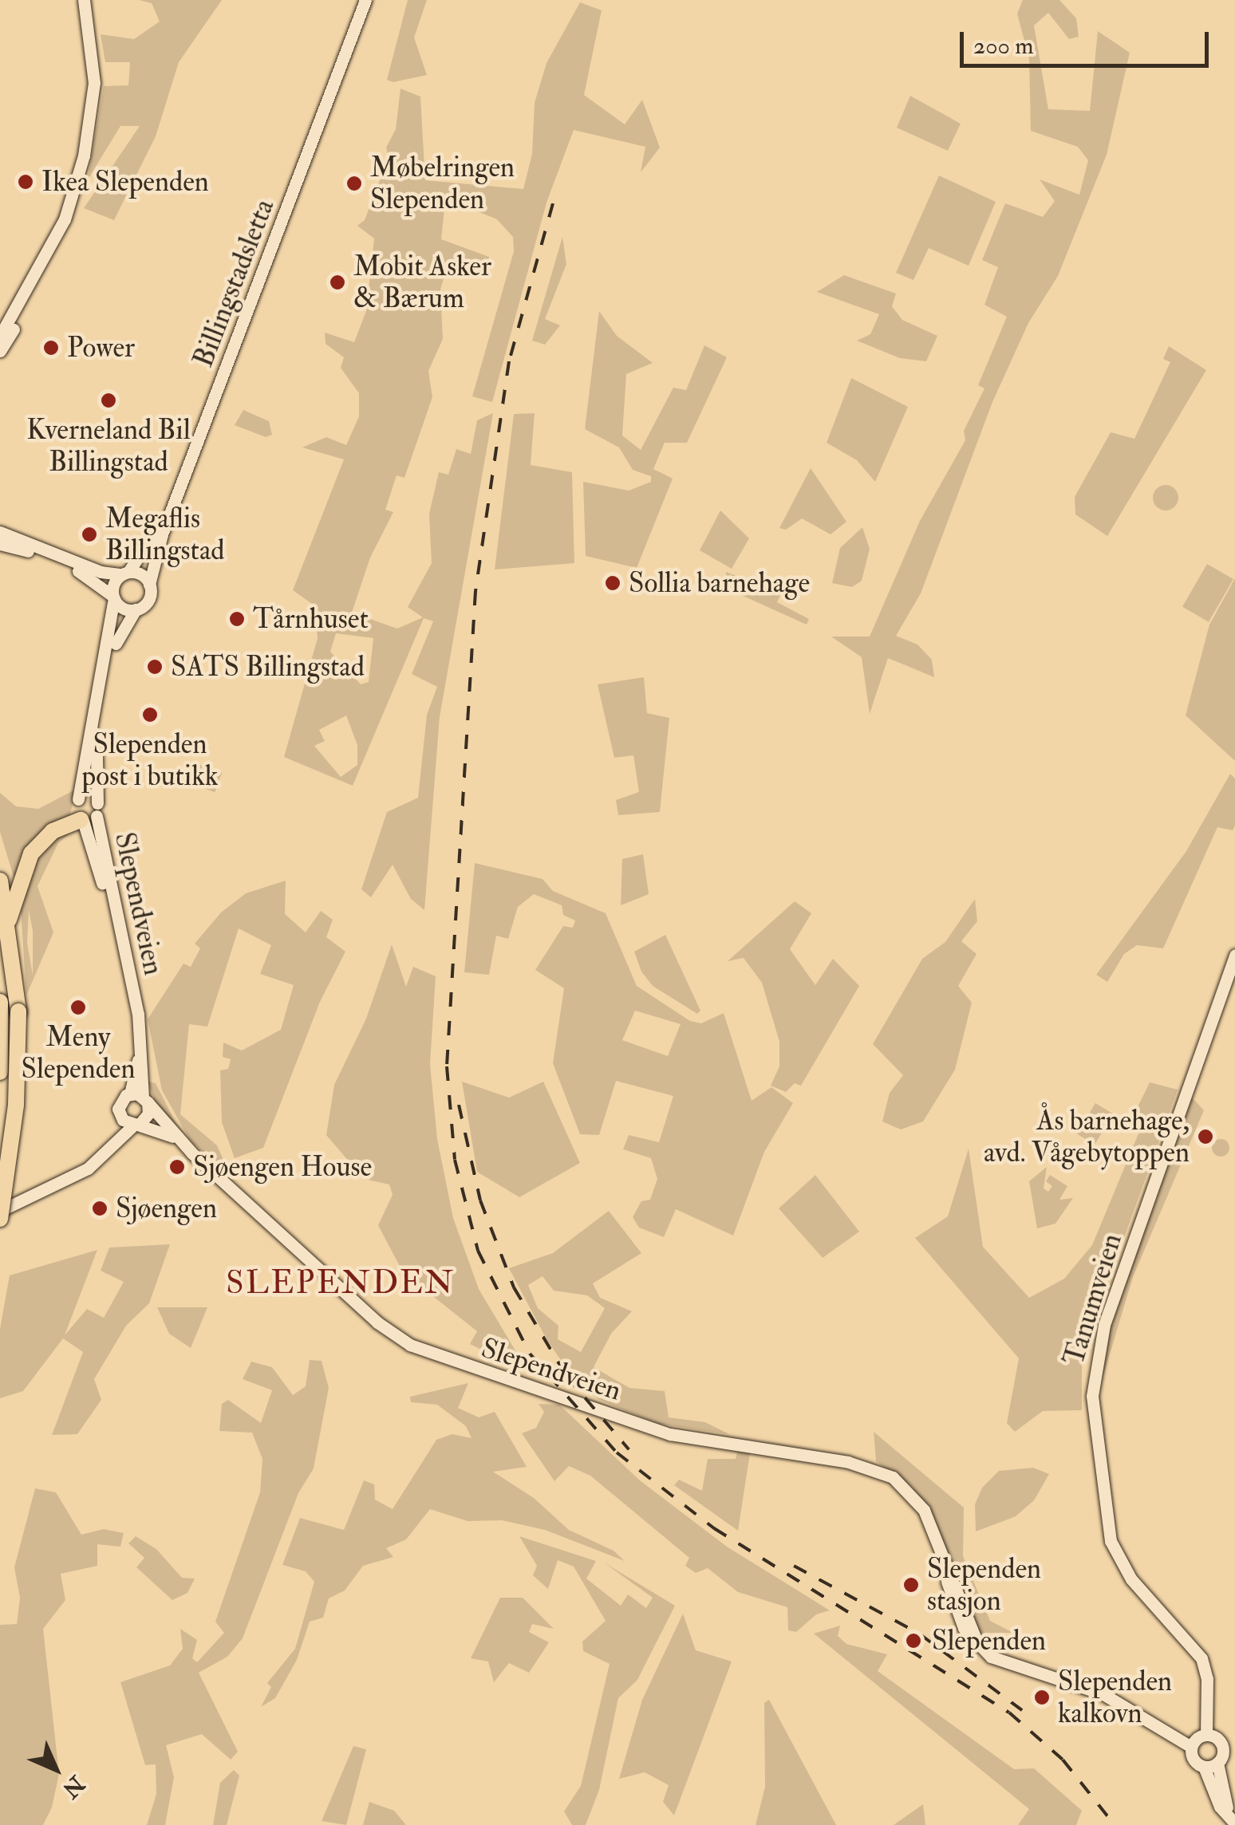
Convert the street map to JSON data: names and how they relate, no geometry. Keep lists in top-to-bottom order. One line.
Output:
{"streets":{"main road":["Billingstadsletta","Slependveien","Tanumveien"]},"crossings":[["Slependveien","Tanumveien"]],"districts":["SLEPENDEN"],"places":["Ikea Slependen","Møbelringen Slependen","Mobit Asker & Bærum","Power","Kverneland Bil Billingstad","Megaflis Billingstad","Sollia barnehage","Tårnhuset","SATS Billingstad","Slependen post i butikk","Meny Slependen","Ås barnehage, avd. Vågebytoppen","Sjøengen House","Sjøengen","Slependen stasjon","Slependen","Slependen kalkovn"],"scale_bar":"200 m","north":"bottom right"}
